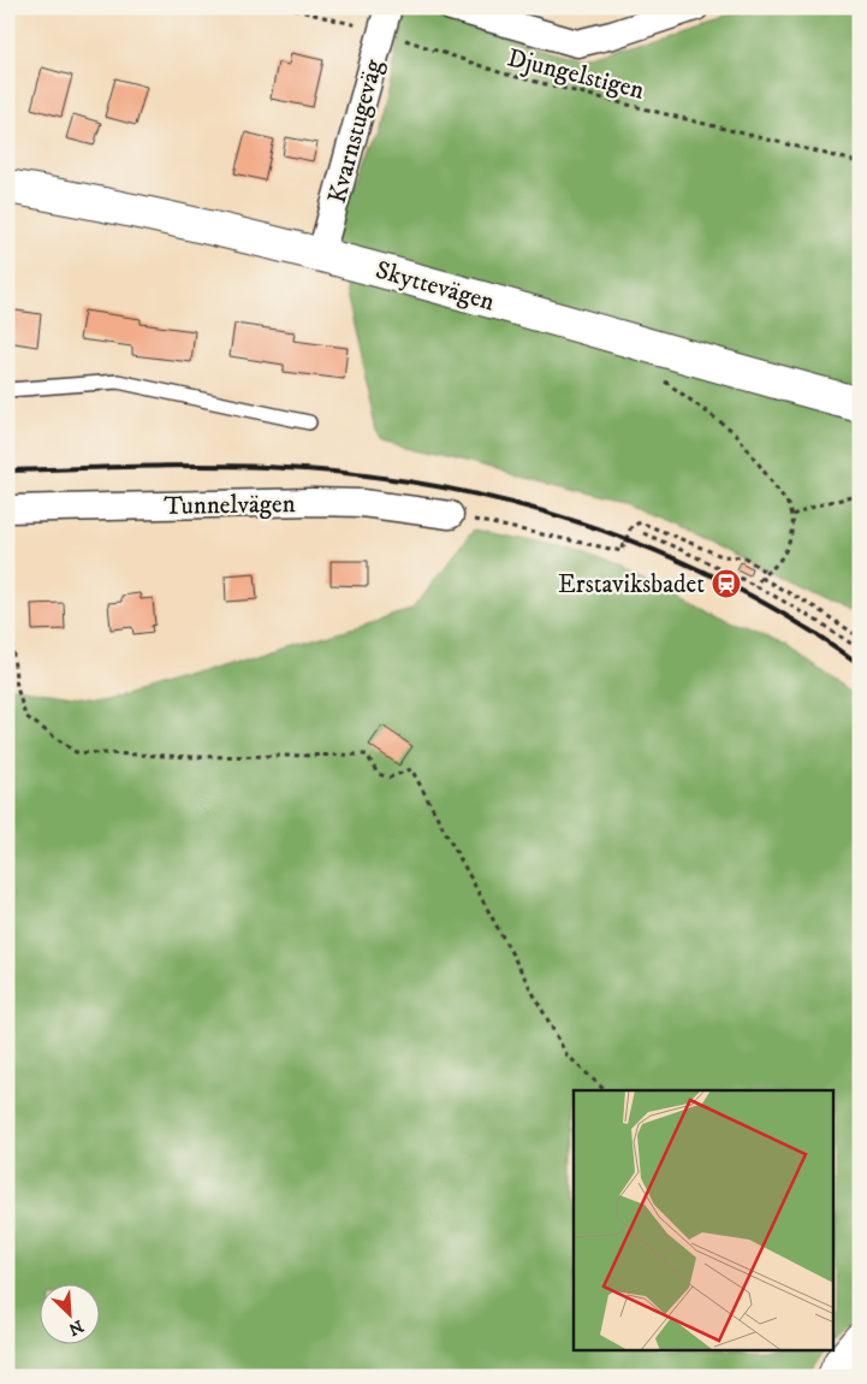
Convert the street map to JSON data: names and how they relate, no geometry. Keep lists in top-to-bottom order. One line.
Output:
{"streets":{"street":["Kvarnstugeväg","Skyttevägen","Tunnelvägen"],"path":["Djungelstigen"]},"crossings":[["Djungelstigen","Kvarnstugeväg"],["Kvarnstugeväg","Skyttevägen"]],"places":{"station":["Erstaviksbadet"]},"north":"bottom right"}
